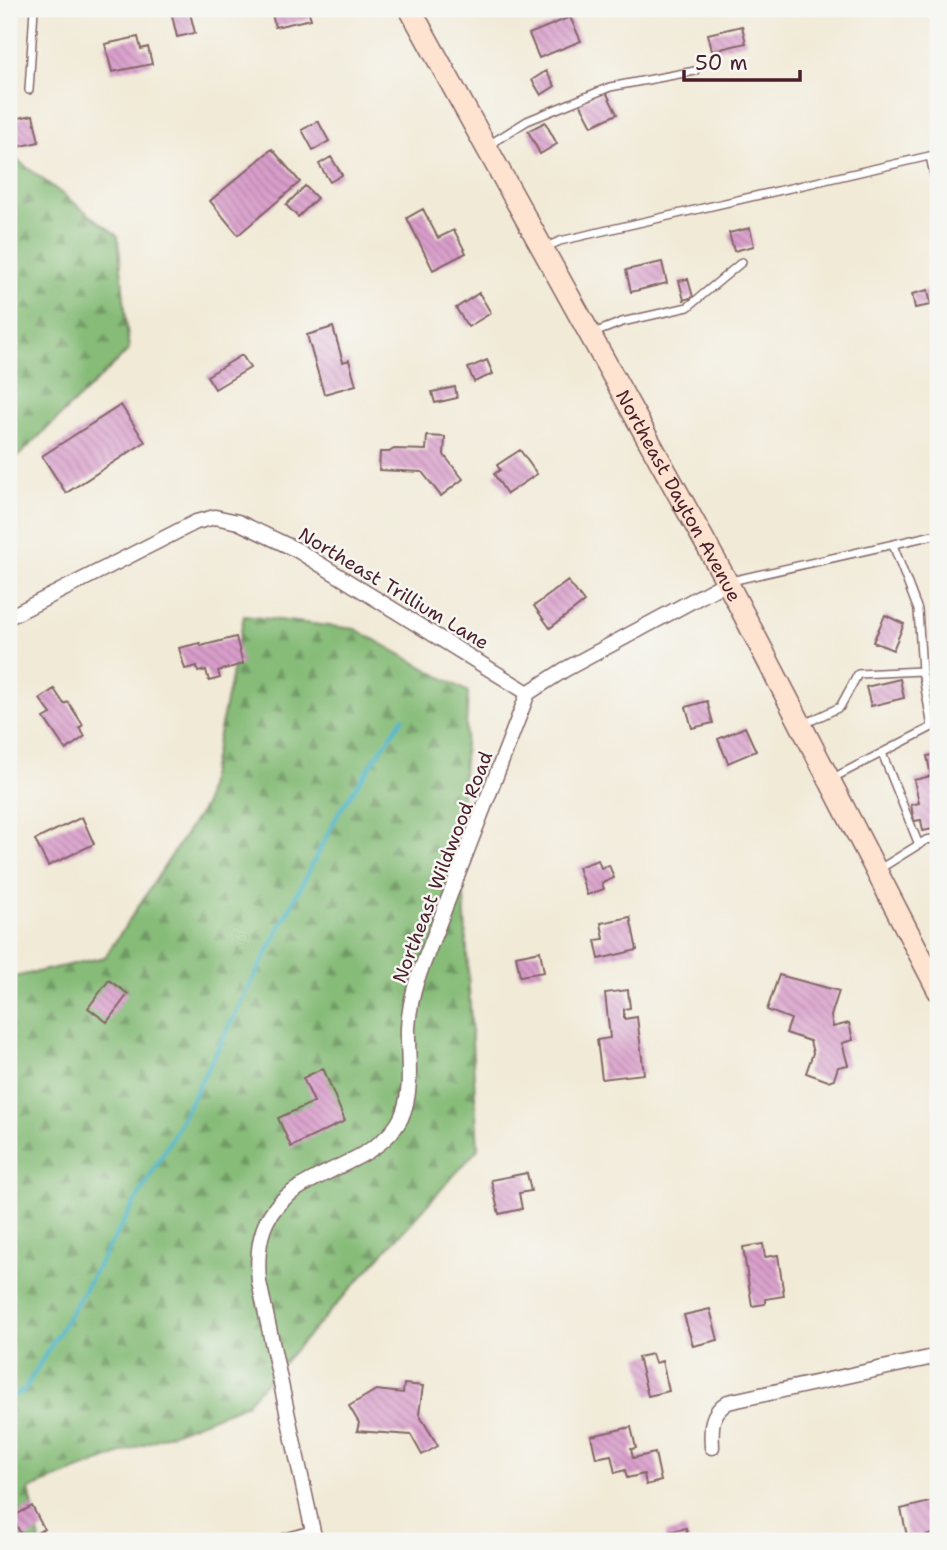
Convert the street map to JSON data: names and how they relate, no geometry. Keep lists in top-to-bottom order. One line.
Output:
{"streets":{"street":["Northeast Dayton Avenue","Northeast Trillium Lane","Northeast Wildwood Road"]},"crossings":[["Northeast Trillium Lane","Northeast Wildwood Road"]],"scale_bar":"50 m"}
